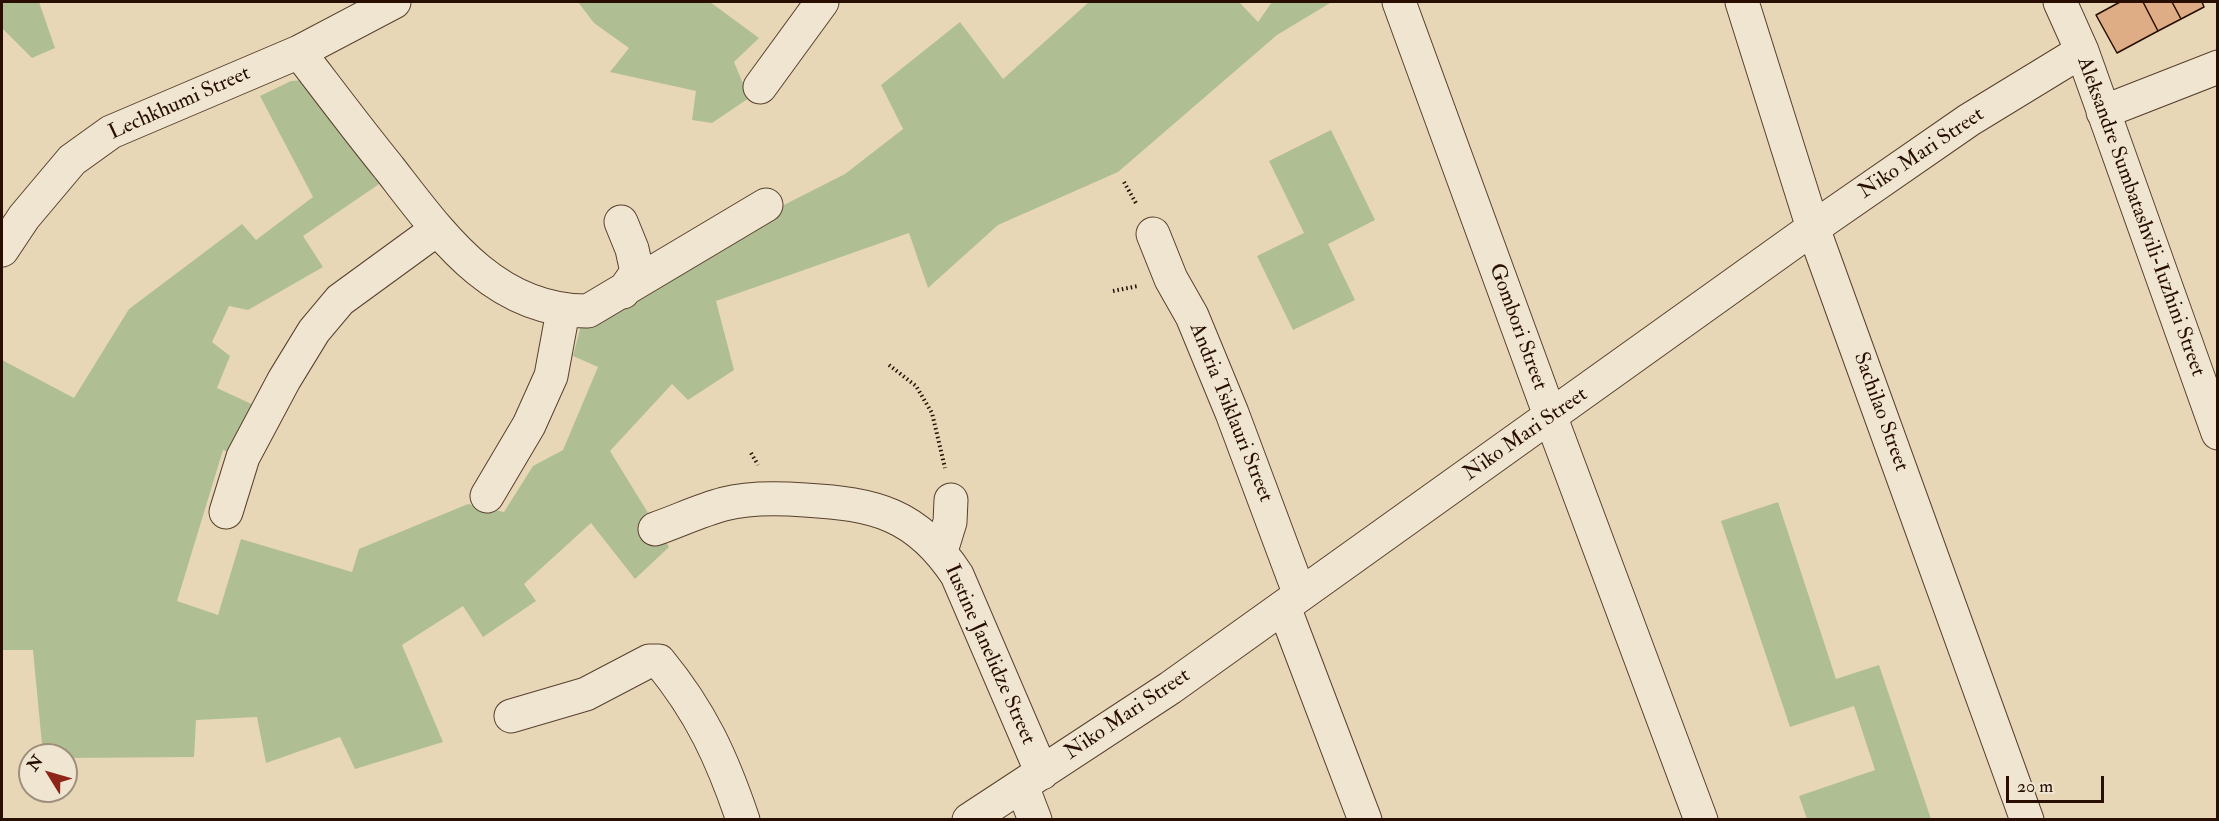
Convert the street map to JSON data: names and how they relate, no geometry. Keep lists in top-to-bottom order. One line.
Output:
{"streets":{"street":["Lechkhumi Street","Niko Mari Street","Aleksandre Sumbatashvili-Iuzhini Street","Gombori Street","Sachilao Street","Andria Tsiklauri Street","Iustine Janelidze Street"]},"crossings":[["Niko Mari Street","Aleksandre Sumbatashvili-Iuzhini Street"],["Niko Mari Street","Gombori Street"],["Niko Mari Street","Sachilao Street"],["Niko Mari Street","Andria Tsiklauri Street"],["Niko Mari Street","Iustine Janelidze Street"]],"scale_bar":"20 m","north":"top left"}
